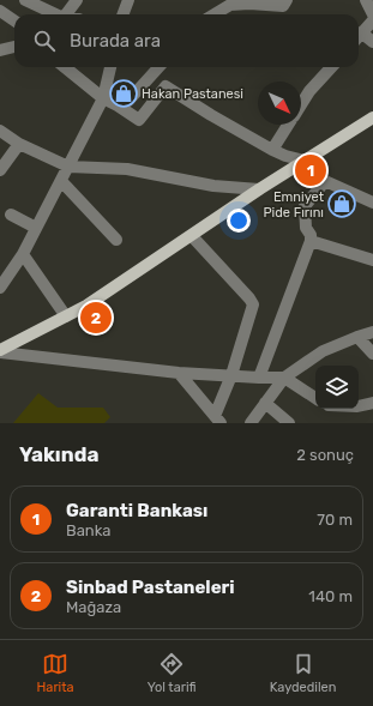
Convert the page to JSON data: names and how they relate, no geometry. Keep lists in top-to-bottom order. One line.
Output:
{"places":{"shop":["Hakan Pastanesi","Emniyet Pide Fırını"]},"north":"bottom right","page":{"search":"Burada ara","pins":["1","2"],"heading":["Yakında","2 sonuç"],"list":[{"mark":"1","name":"Garanti Bankası","note":"Banka","value":"70 m"},{"mark":"2","name":"Sinbad Pastaneleri","note":"Mağaza","value":"140 m"}],"nav":["Harita","Yol tarifi","Kaydedilen"]}}
